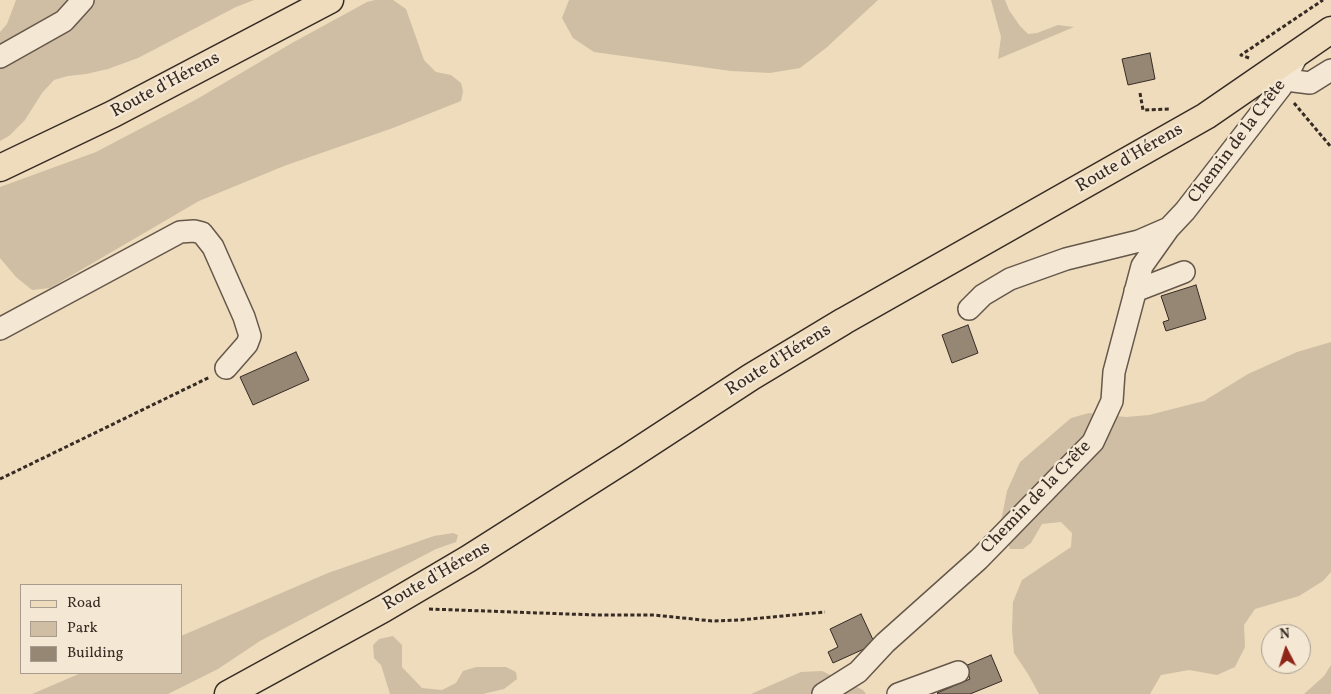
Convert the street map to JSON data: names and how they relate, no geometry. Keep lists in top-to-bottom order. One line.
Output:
{"streets":{"main road":["Route d'Hérens"],"street":["Chemin de la Crête"]},"crossings":[["Route d'Hérens","Chemin de la Crête"]],"legend":["Road","Park","Building"],"north":"top"}
